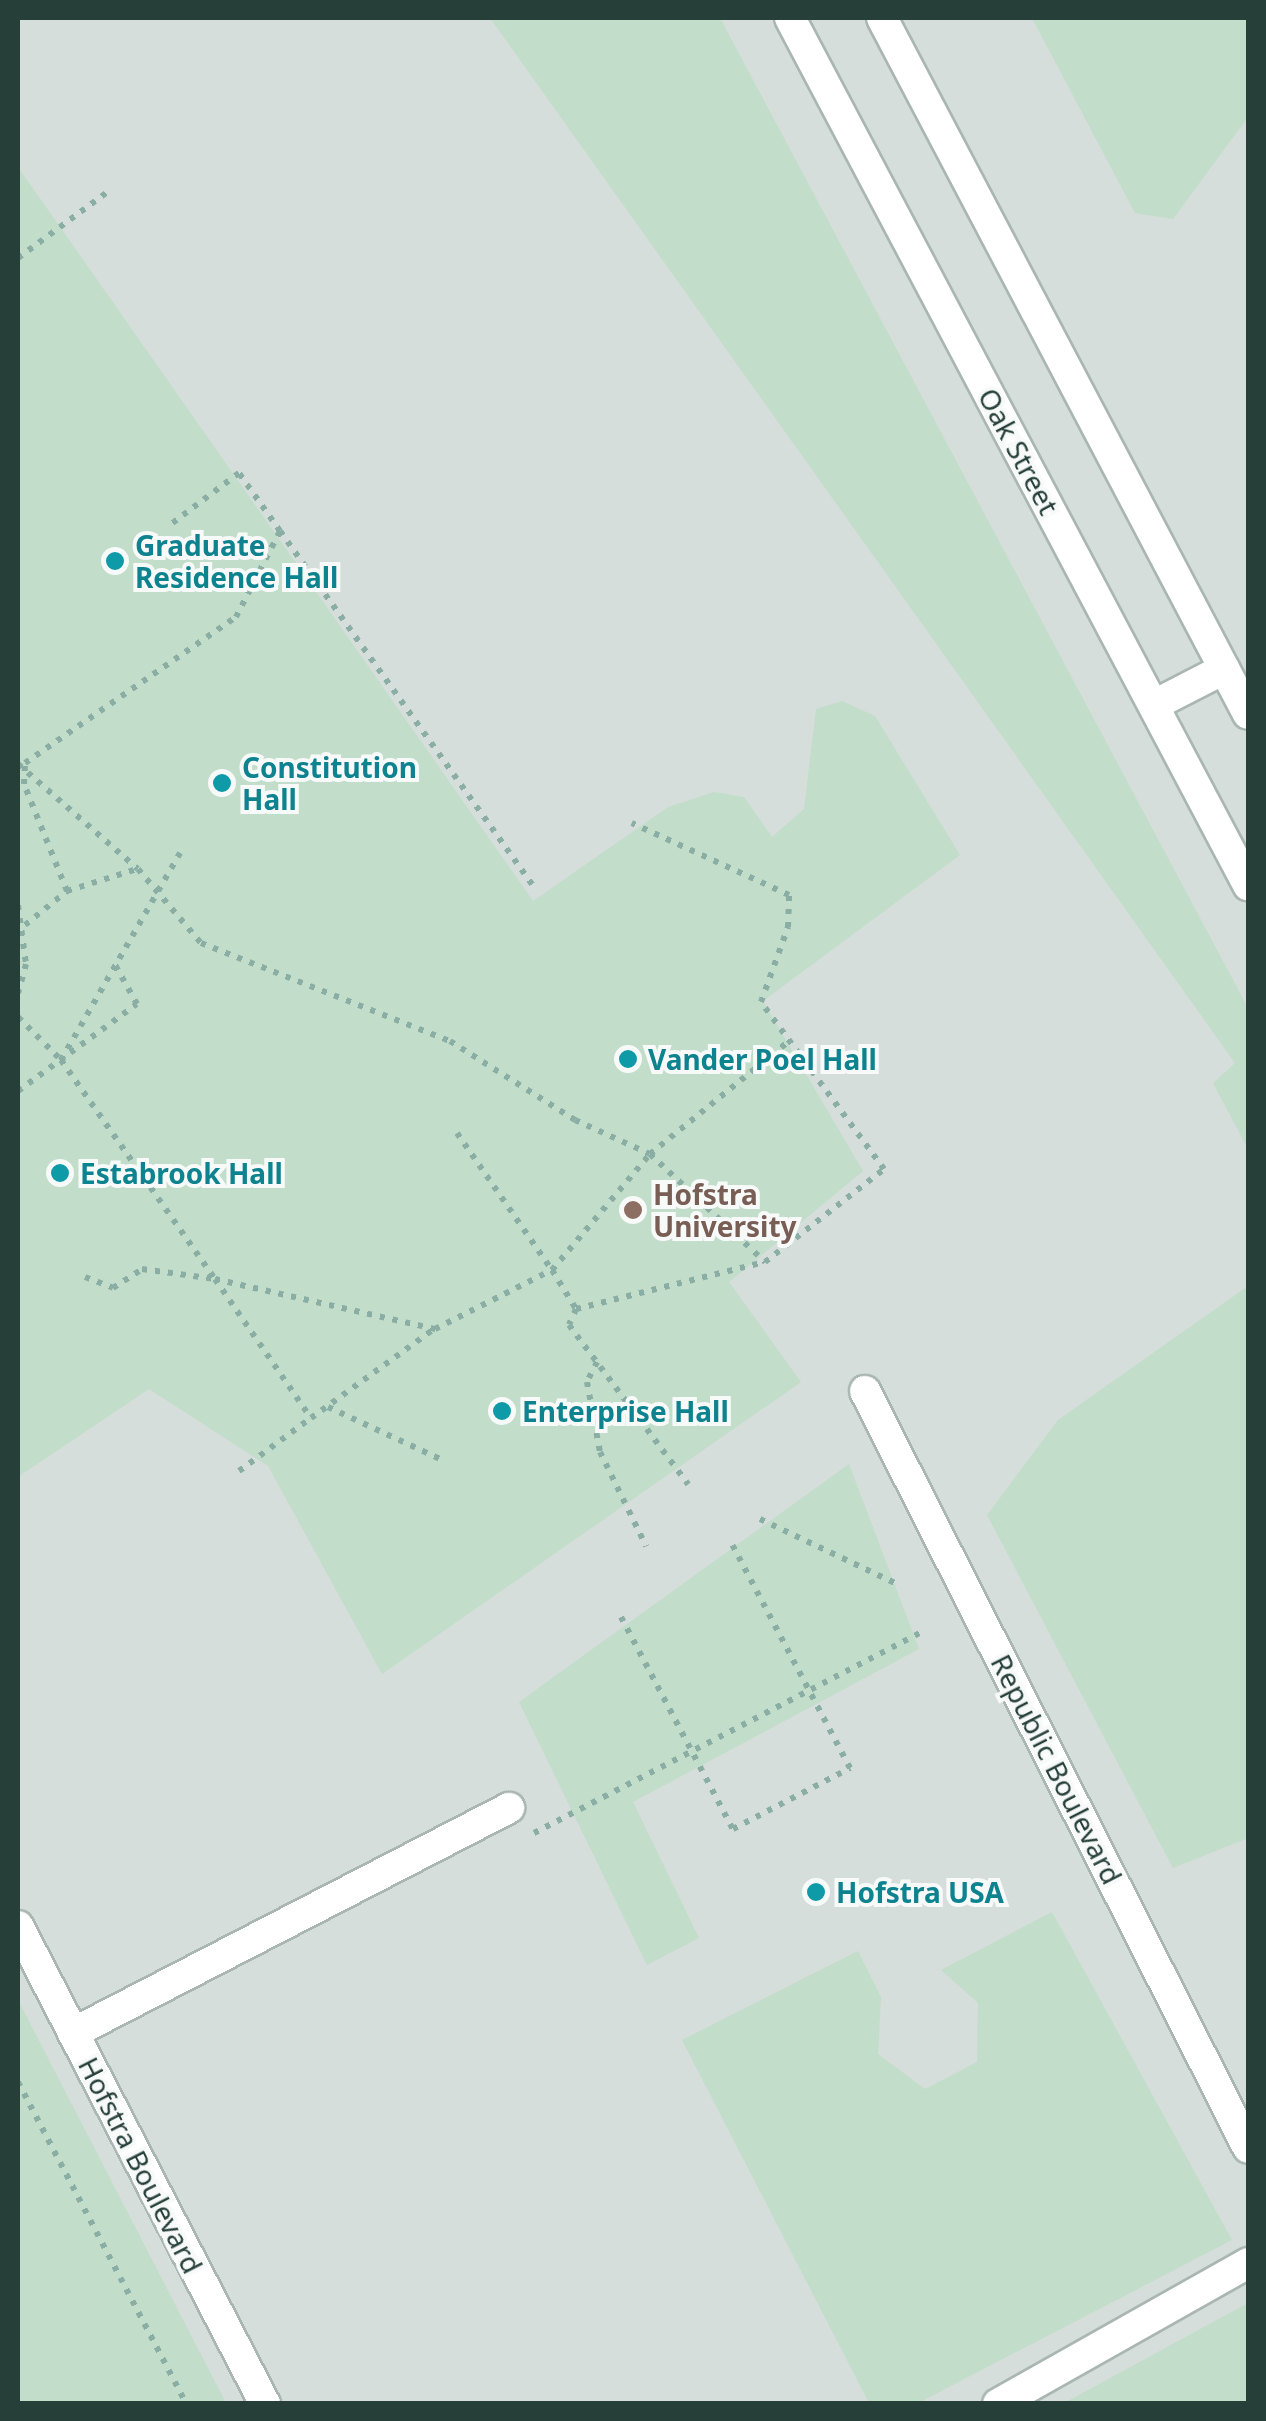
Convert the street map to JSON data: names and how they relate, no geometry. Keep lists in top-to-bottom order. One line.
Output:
{"streets":{"street":["Oak Street","Republic Boulevard","Hofstra Boulevard"]},"places":["Graduate Residence Hall","Constitution Hall","Vander Poel Hall","Estabrook Hall","Hofstra University","Enterprise Hall","Hofstra USA"]}
